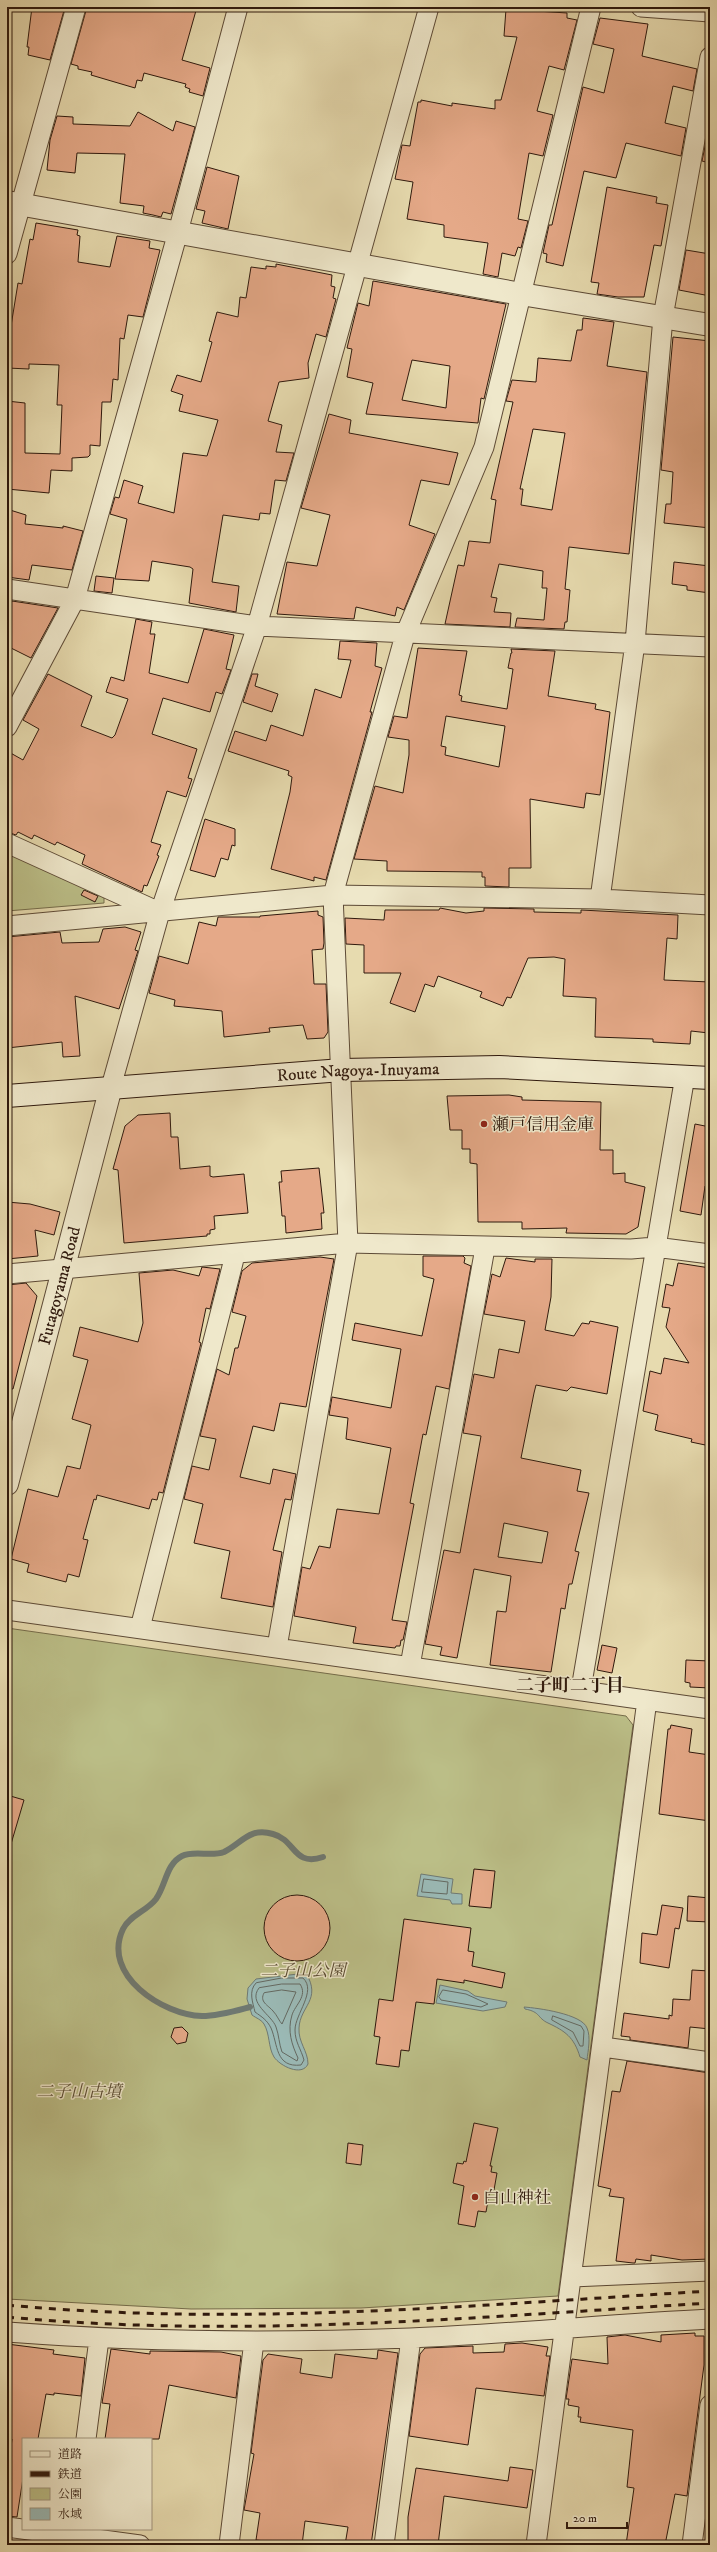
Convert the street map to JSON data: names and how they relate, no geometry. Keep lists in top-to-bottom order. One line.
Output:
{"streets":{"street":["Route Nagoya-Inuyama","Futagoyama Road"]},"crossings":[["Route Nagoya-Inuyama","Futagoyama Road"]],"districts":["二子町二丁目"],"parks":["二子山公園","二子山古墳"],"places":["瀬戸信用金庫","白山神社"],"legend":["道路","鉄道","公園","水域"],"scale_bar":"20 m"}
